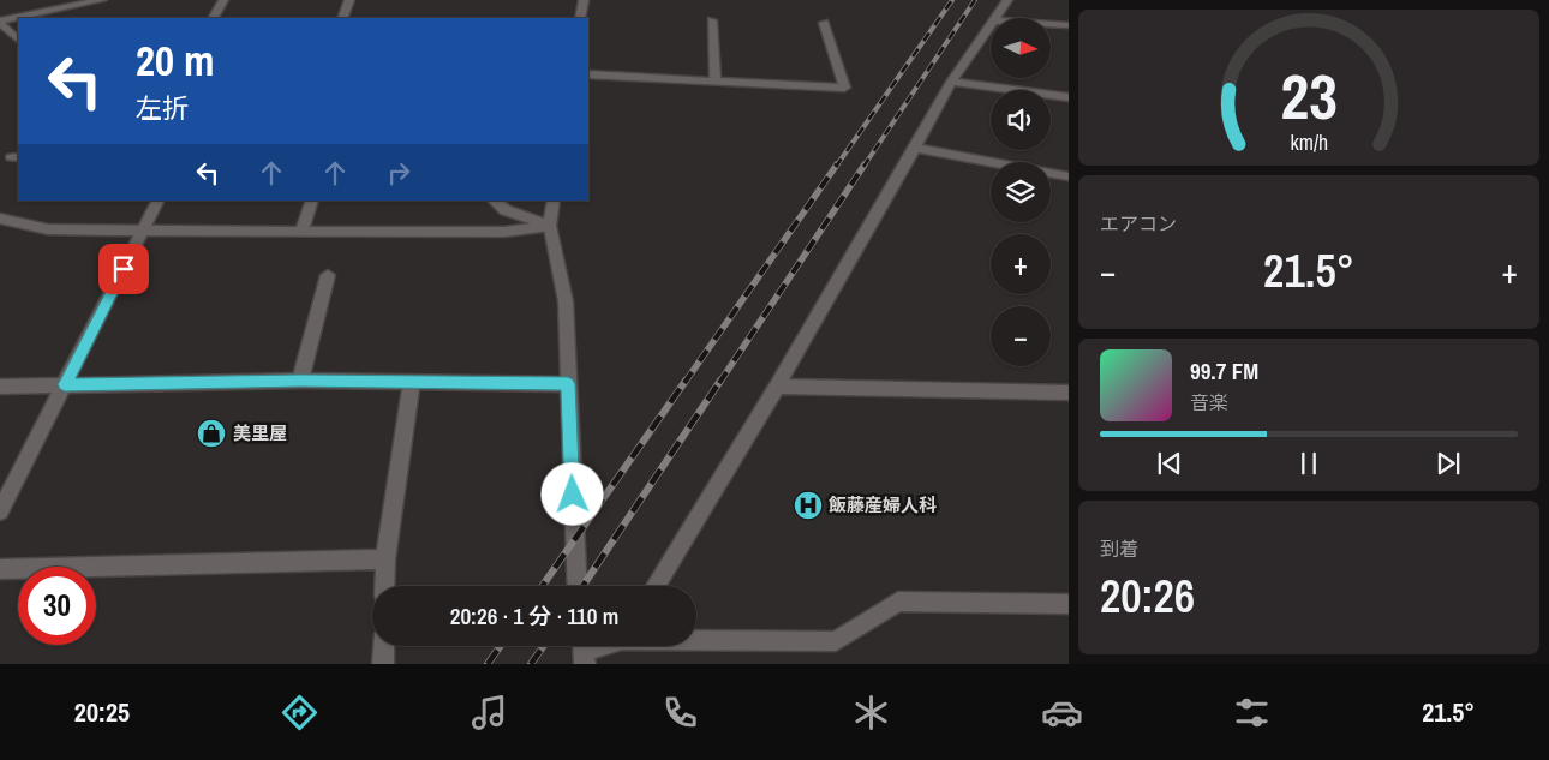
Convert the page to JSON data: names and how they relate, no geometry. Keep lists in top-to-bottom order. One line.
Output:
{"places":{"shop":["美里屋"],"hospital":["飯藤産婦人科"]},"north":"right","page":{"map_buttons":["+","−"],"turn":["20 m","左折"],"tile":["エアコン",["到着","20:26"]],"heat":["−","21.5°","+"],"song":["99.7 FM","音楽"],"limit":"30","trip":"20:26 · 1 分 · 110 m","tabs":["20:25","21.5°"],"gauge":["23","km/h"]}}
